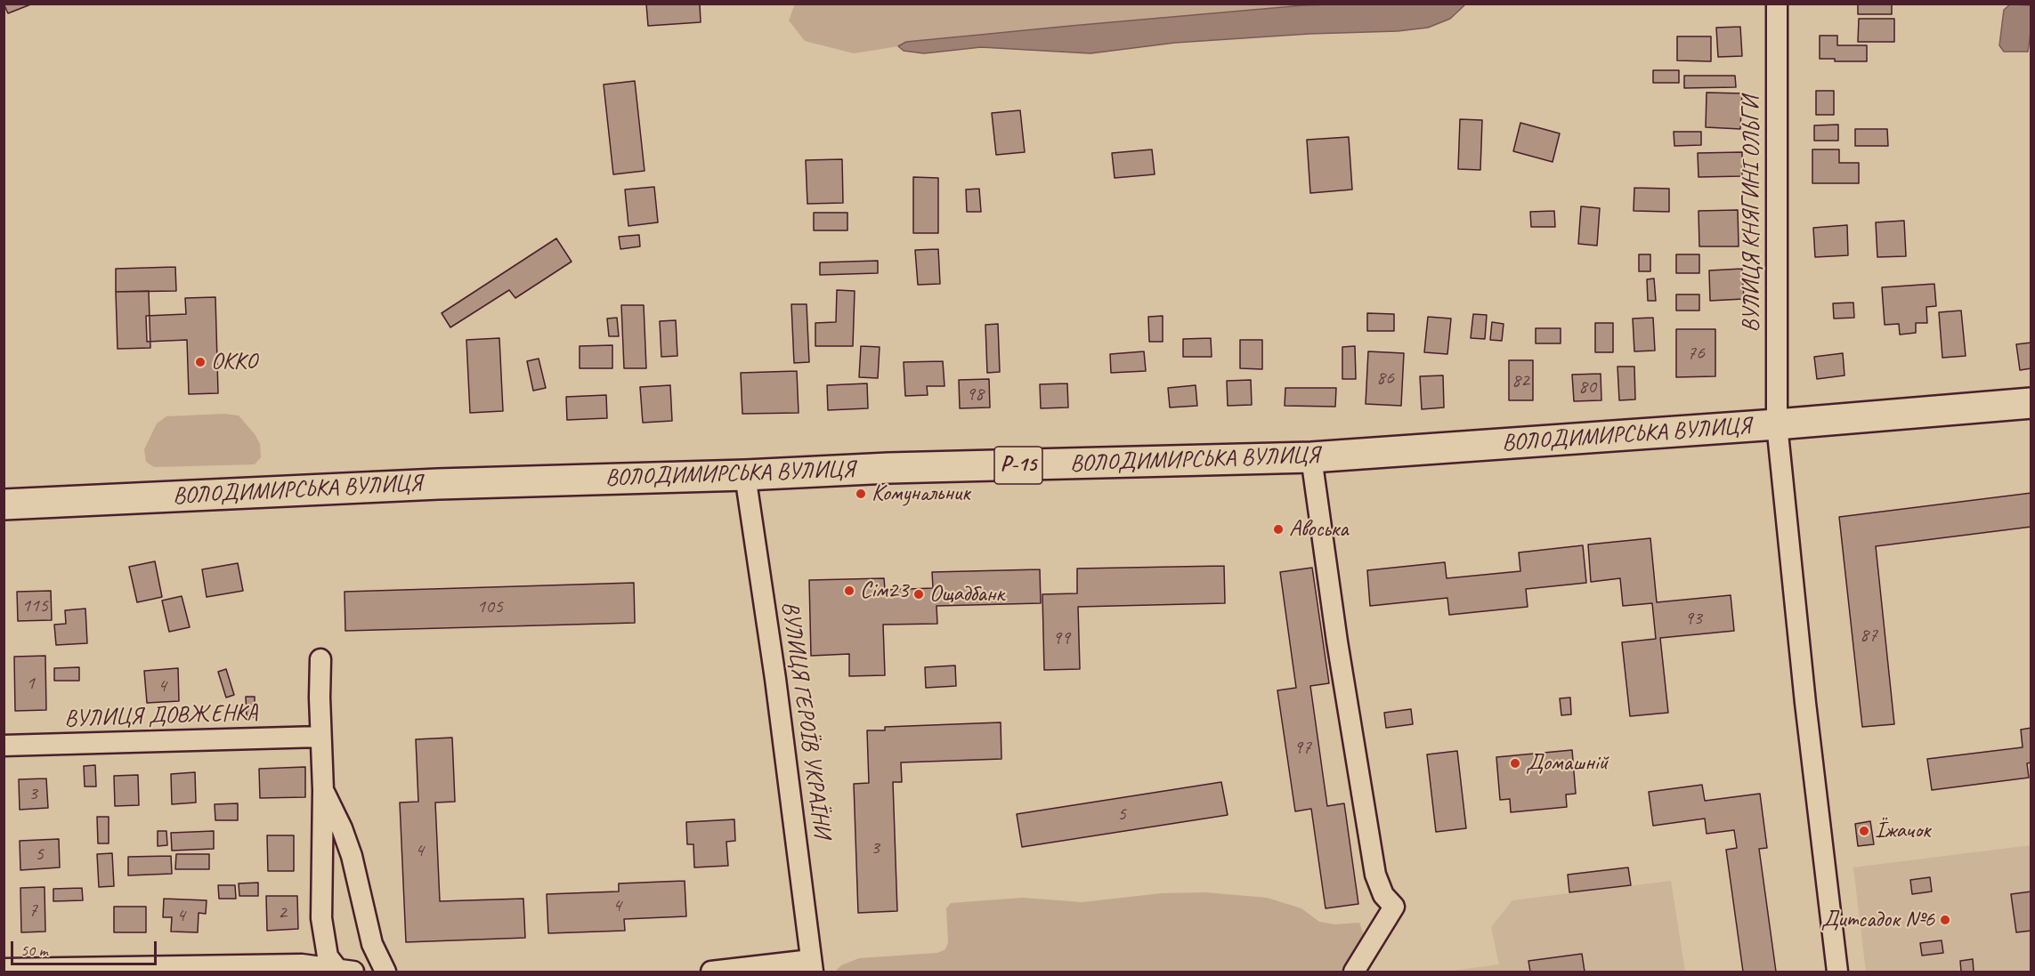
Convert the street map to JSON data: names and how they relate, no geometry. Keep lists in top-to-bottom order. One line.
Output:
{"streets":{"main road":["ВОЛОДИМИРСЬКА ВУЛИЦЯ","Р-15"],"street":["ВУЛИЦЯ КНЯГИНІ ОЛЬГИ","ВУЛИЦЯ ДОВЖЕНКА","ВУЛИЦЯ ГЕРОЇВ УКРАЇНИ"]},"crossings":[["ВУЛИЦЯ КНЯГИНІ ОЛЬГИ","ВОЛОДИМИРСЬКА ВУЛИЦЯ"],["ВОЛОДИМИРСЬКА ВУЛИЦЯ","ВУЛИЦЯ ГЕРОЇВ УКРАЇНИ"]],"places":["ОККО","Комунальник","Авоська","Сім23","Ощадбанк","Домашній","Їжачок","Дитсадок №6"],"house_numbers":["76","86","82","80","98","115","105","93","87","99","1","4","97","3","5","3","4","5","4","7","2","4"],"scale_bar":"50 m"}
